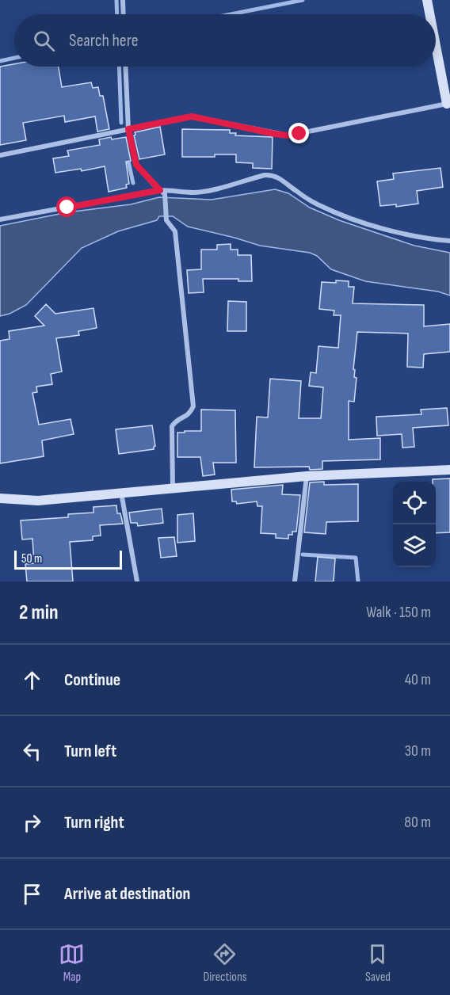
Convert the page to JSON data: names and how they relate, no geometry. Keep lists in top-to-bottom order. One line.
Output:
{"scale_bar":"50 m","page":{"search":"Search here","scale":"50 m","heading":["2 min","Walk · 150 m"],"list":[["Continue","40 m"],["Turn left","30 m"],["Turn right","80 m"],"Arrive at destination"],"nav":["Map","Directions","Saved"]}}
